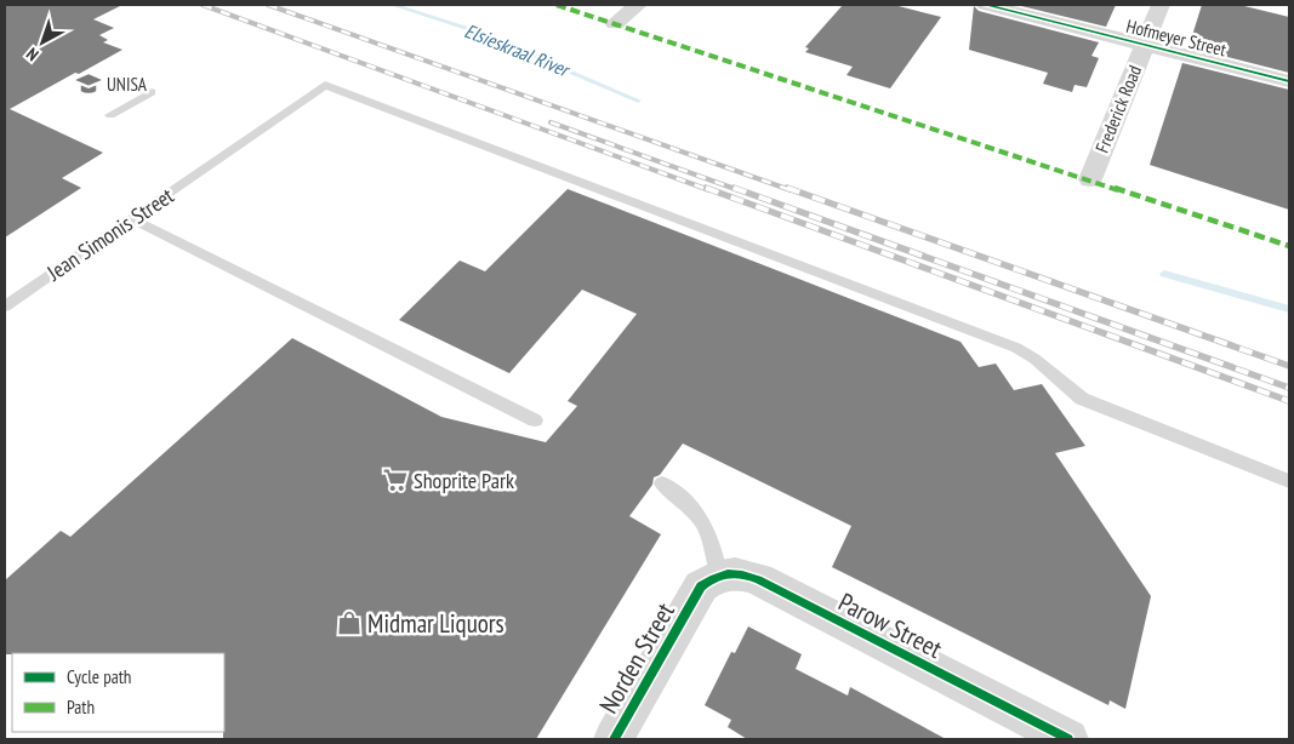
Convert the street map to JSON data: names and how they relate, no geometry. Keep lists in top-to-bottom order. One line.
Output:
{"streets":{"street":["Hofmeyer Street","Frederick Road","Parow Street","Norden Street"],"lane":["Jean Simonis Street"]},"crossings":[["Hofmeyer Street","Frederick Road"],["Parow Street","Norden Street"]],"water":["Elsieskraal River"],"places":{"school or university":["UNISA"],"supermarket":["Shoprite Park"],"shop":["Midmar Liquors"]},"legend":["Cycle path","Path"],"north":"bottom left"}
